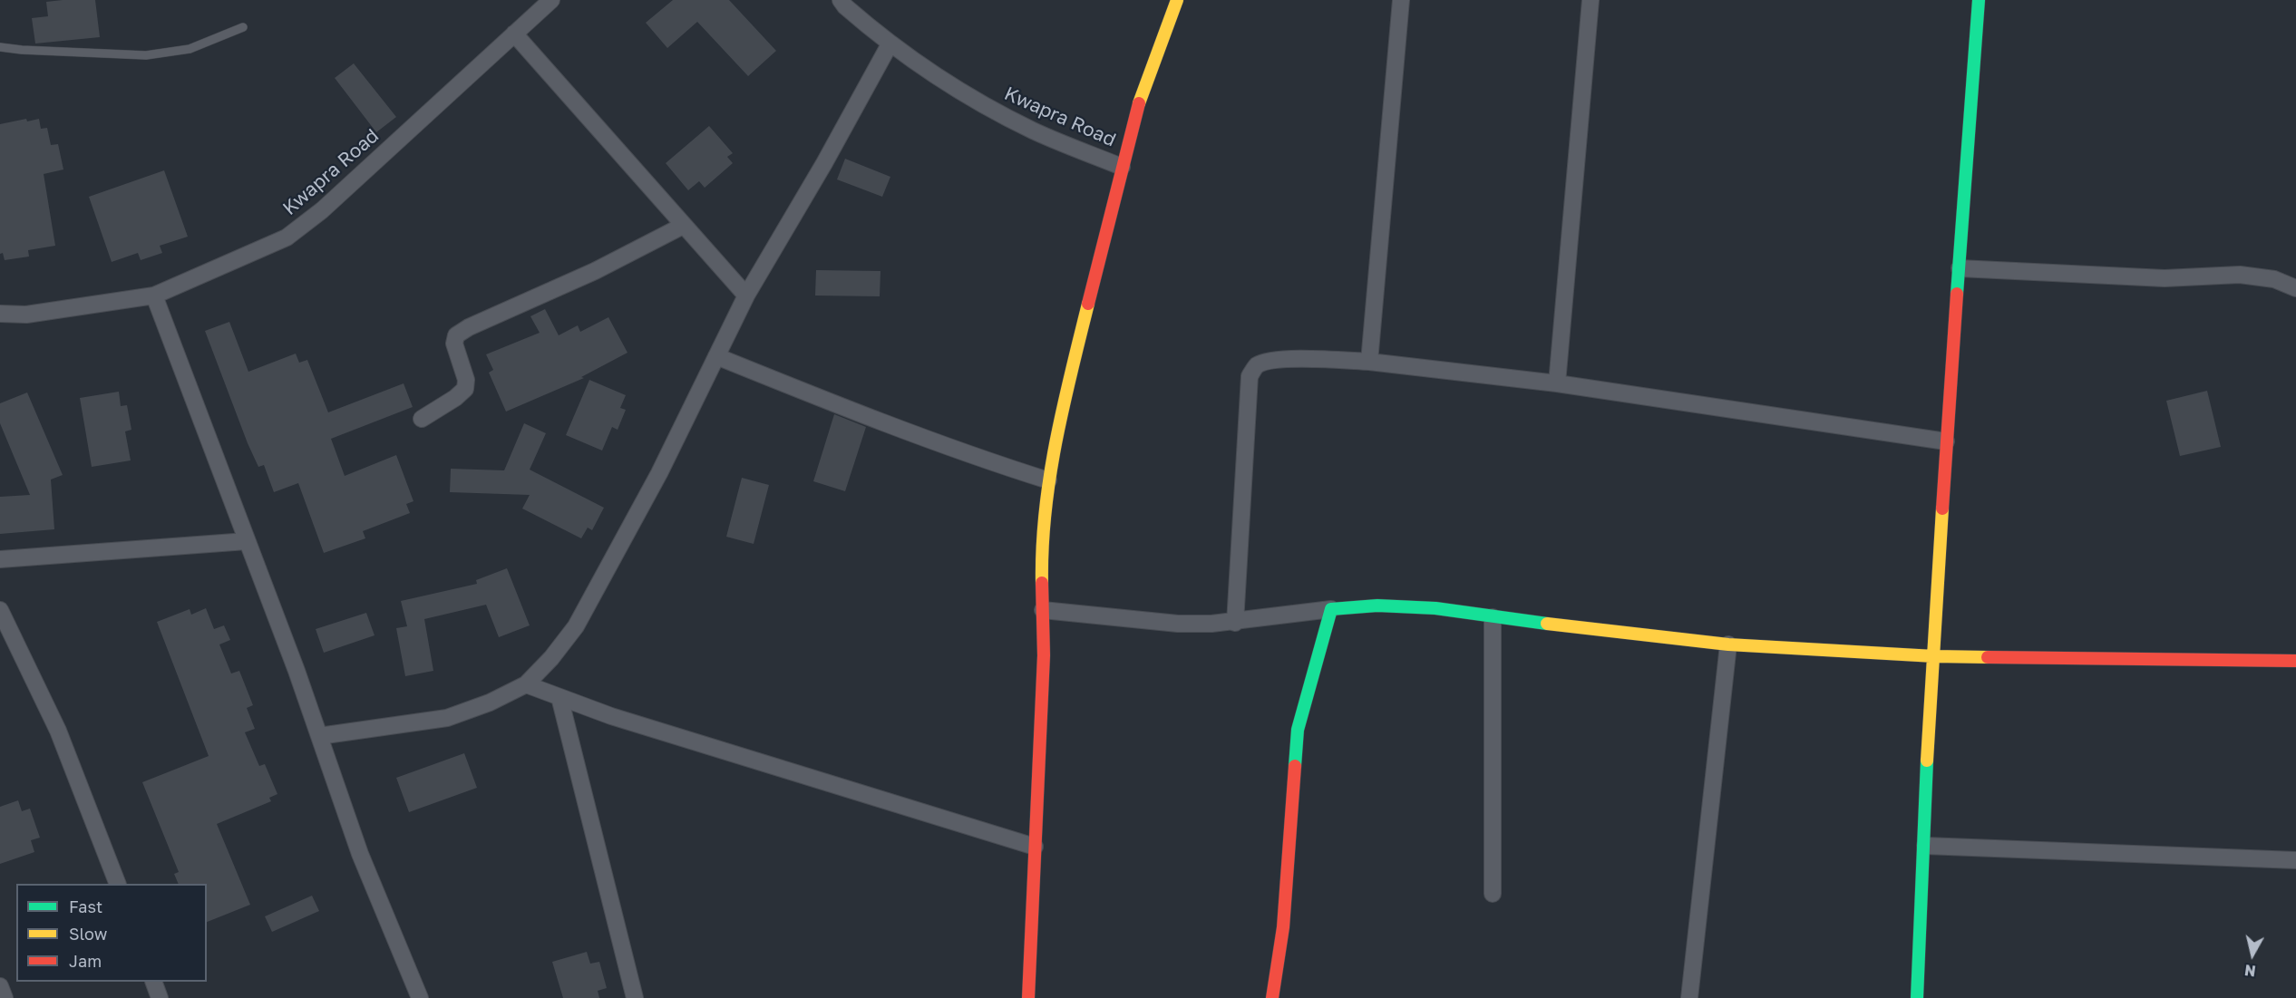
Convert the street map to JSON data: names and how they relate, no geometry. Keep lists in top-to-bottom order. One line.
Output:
{"streets":{"street":["Kwapra Road"]},"legend":["Fast","Slow","Jam"],"north":"bottom"}
